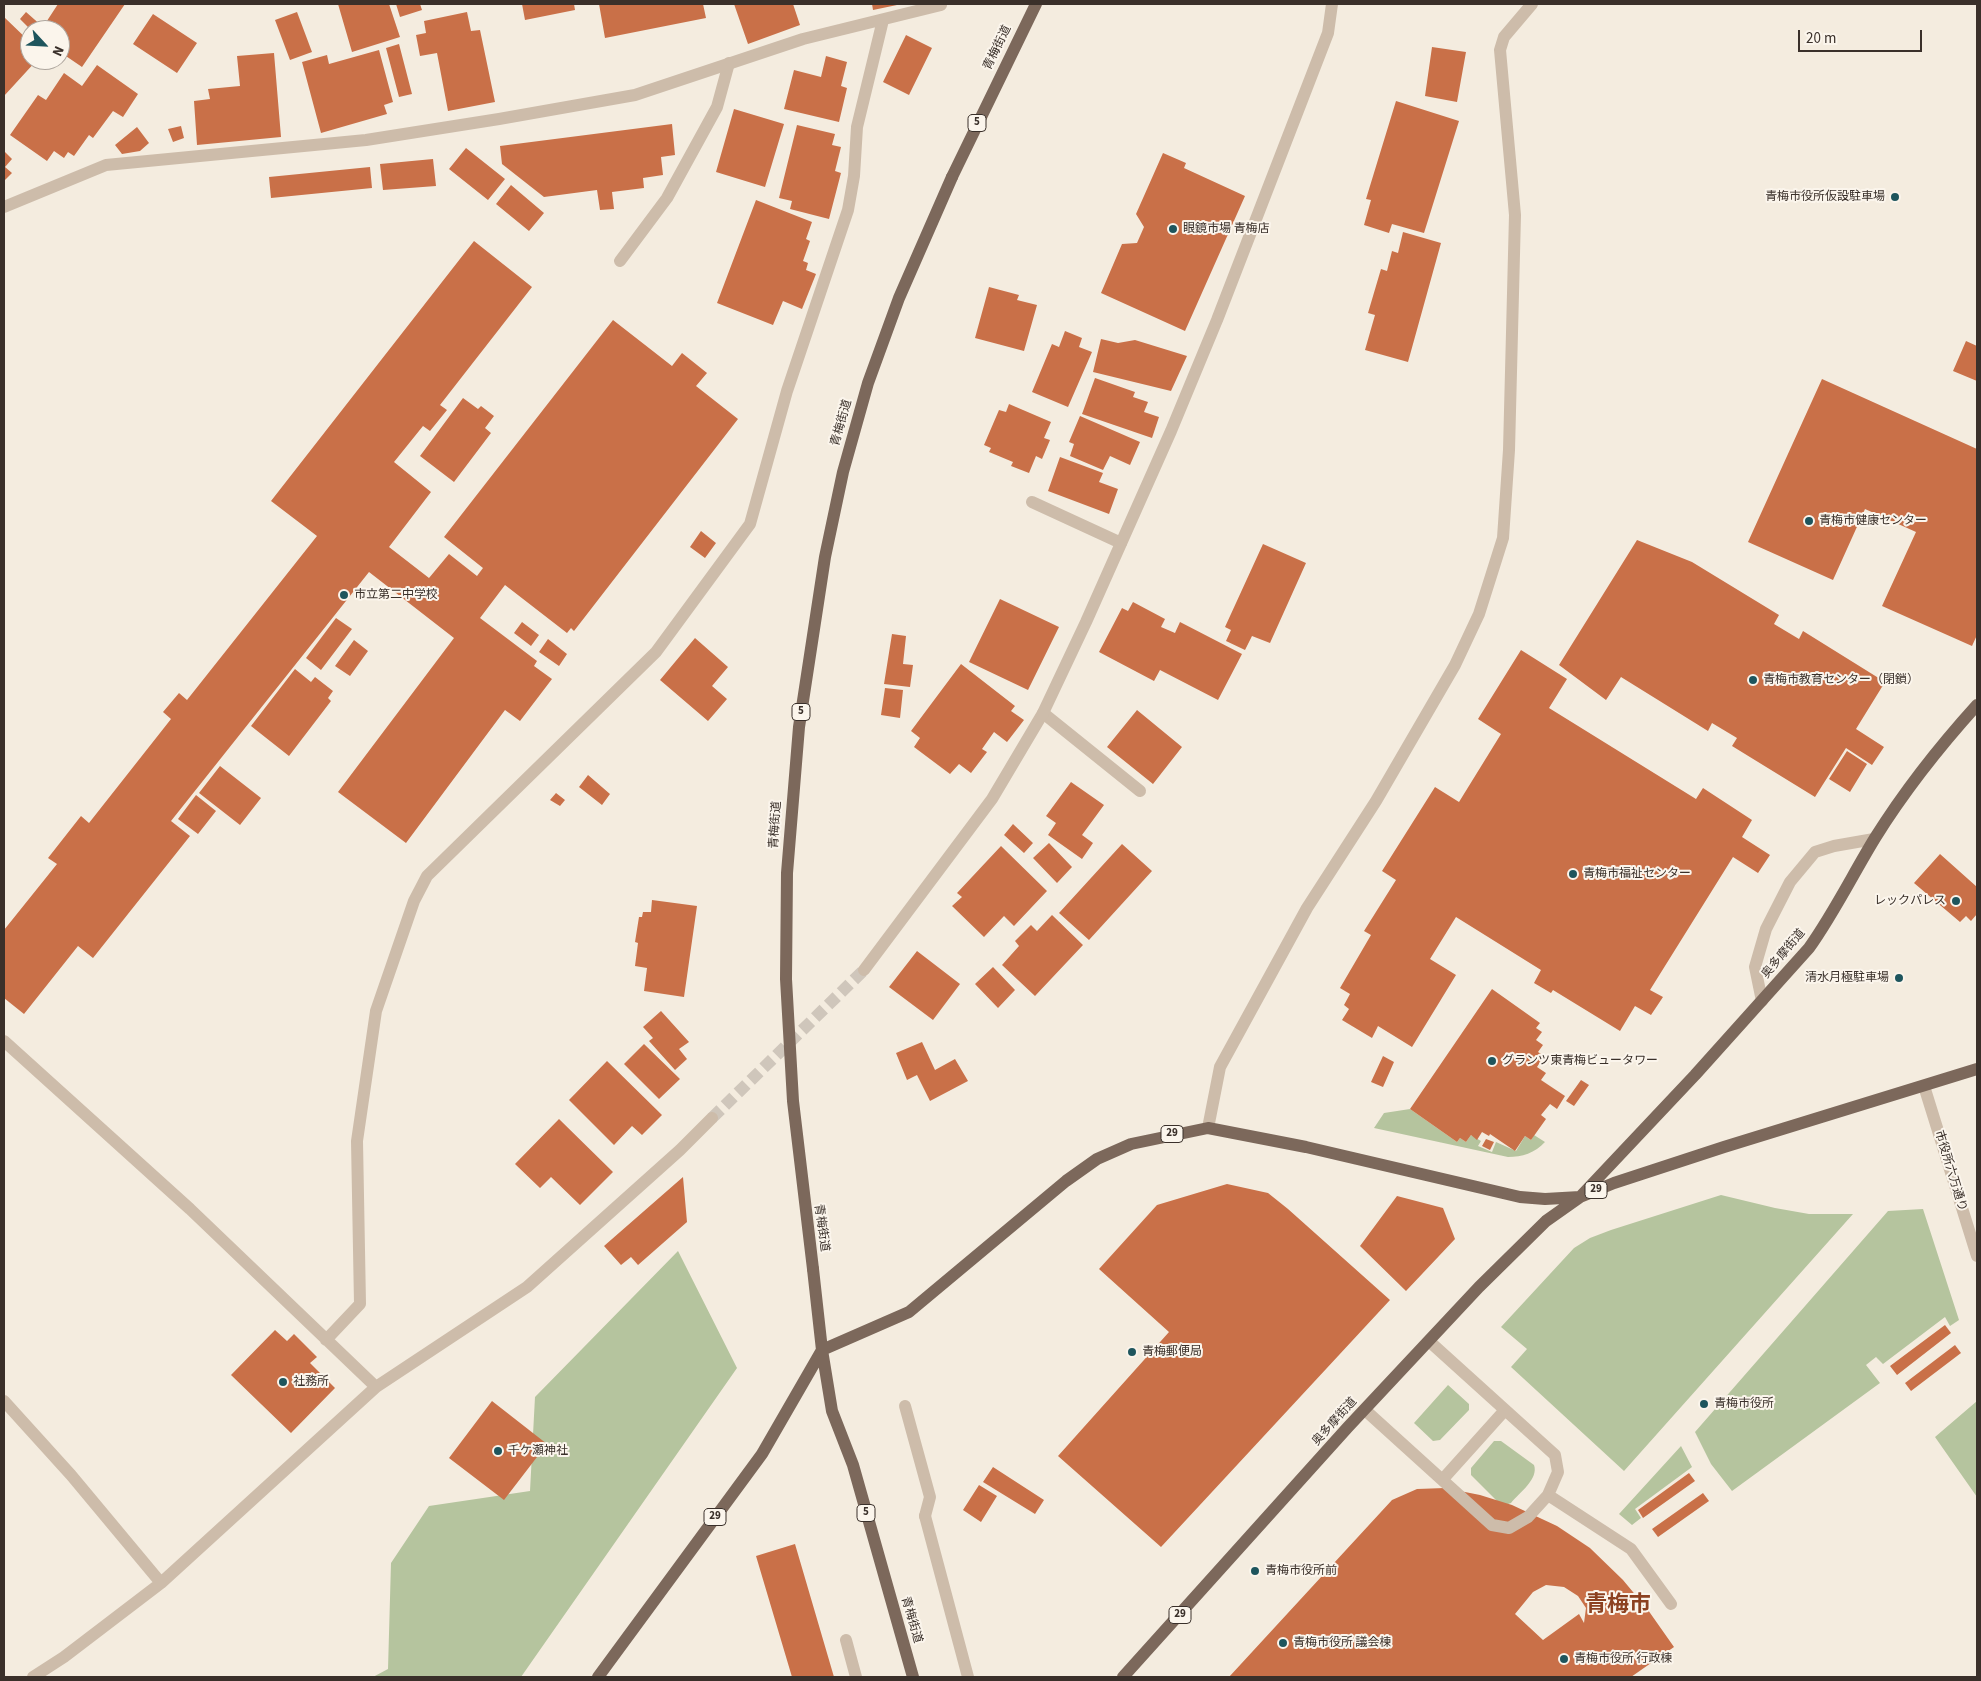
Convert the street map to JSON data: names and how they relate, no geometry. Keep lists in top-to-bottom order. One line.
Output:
{"streets":{"main road":["青梅街道","5","奥多摩街道","29"],"street":["市役所六万通り"]},"crossings":[["青梅街道","29"],["奥多摩街道","29"],["奥多摩街道","市役所六万通り"]],"districts":["青梅市"],"places":["青梅市役所仮設駐車場","眼鏡市場 青梅店","青梅市健康センター","市立第二中学校","青梅市教育センター（閉鎖）","青梅市福祉センター","レックパレス","清水月極駐車場","グランツ東青梅ビュータワー","青梅郵便局","社務所","青梅市役所","千ケ瀬神社","青梅市役所前","青梅市役所 議会棟","青梅市役所 行政棟"],"scale_bar":"20 m","north":"bottom right"}
